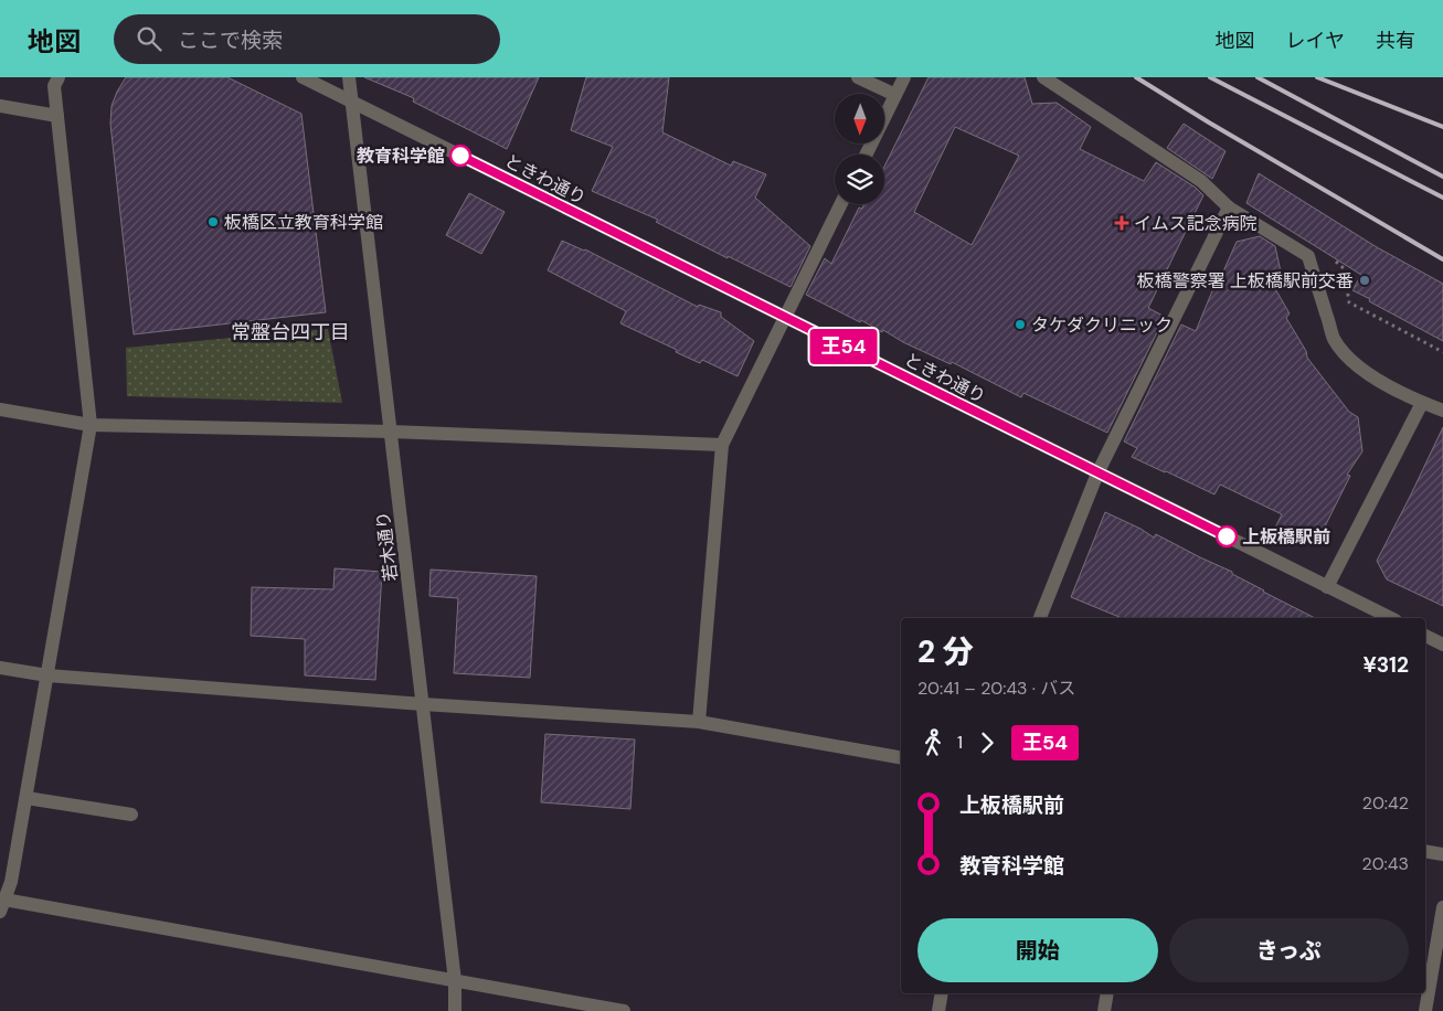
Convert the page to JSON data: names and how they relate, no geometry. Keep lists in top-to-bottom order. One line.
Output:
{"streets":{"street":["ときわ通り","若木通り"]},"crossings":[["ときわ通り","若木通り"]],"districts":["常盤台四丁目"],"places":{"other":["教育科学館","板橋区立教育科学館","板橋警察署 上板橋駅前交番","タケダクリニック","上板橋駅前"],"health":["イムス記念病院"]},"lines":["bus line 王54"],"north":"bottom","page":{"header":"地図","search":"ここで検索","nav":["地図","レイヤ","共有"],"on_map":"王54","heading":["2 分","20:41 – 20:43 · バス","¥312"],"legs":["1","王54"],"list":[{"name":"上板橋駅前","value":"20:42"},{"name":"教育科学館","value":"20:43"}],"buttons":["開始","きっぷ"]}}
